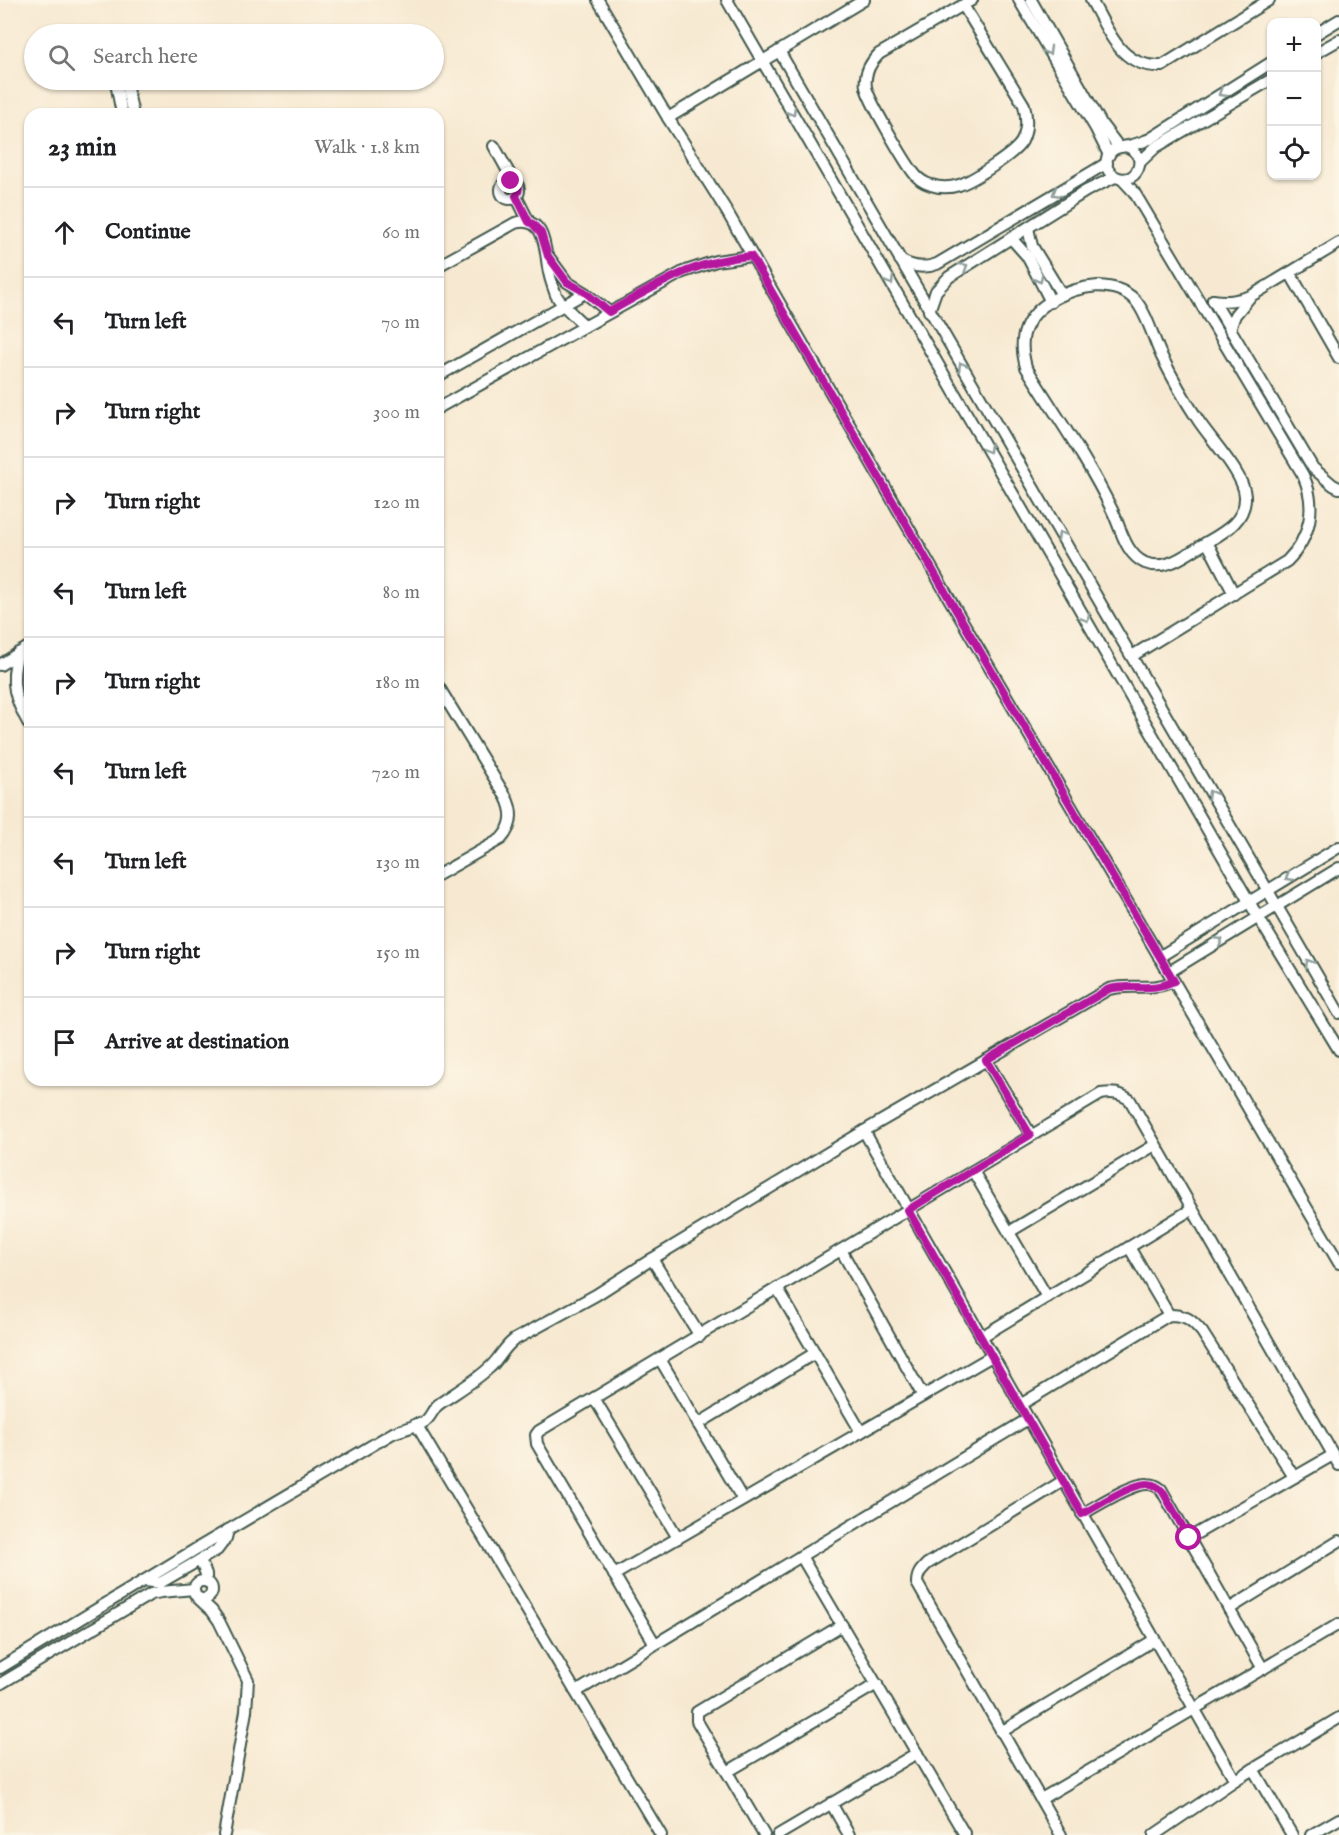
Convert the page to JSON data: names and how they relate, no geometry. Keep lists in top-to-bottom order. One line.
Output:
{"page":{"map_buttons":["+","−"],"search":"Search here","heading":["23 min","Walk · 1.8 km"],"list":[["Continue","60 m"],["Turn left","70 m"],["Turn right","300 m"],["Turn right","120 m"],["Turn left","80 m"],["Turn right","180 m"],["Turn left","720 m"],["Turn left","130 m"],["Turn right","150 m"],"Arrive at destination"]}}
